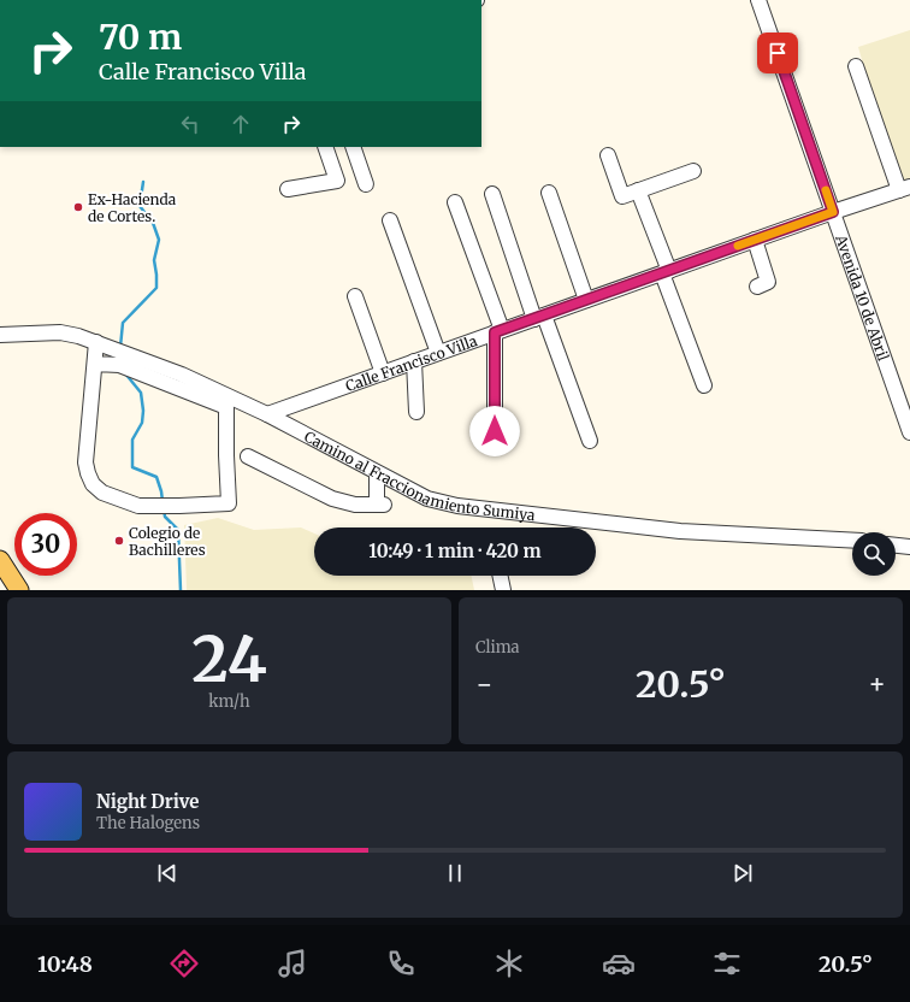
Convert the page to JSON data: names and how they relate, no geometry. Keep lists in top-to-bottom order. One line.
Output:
{"streets":{"street":["Avenida 10 de Abril","Calle Francisco Villa","Camino al Fraccionamiento Sumiya"]},"crossings":[["Avenida 10 de Abril","Calle Francisco Villa"],["Calle Francisco Villa","Camino al Fraccionamiento Sumiya"]],"places":["Ex-Hacienda de Cortes.","Colegio de Bachilleres"],"page":{"turn":["70 m","Calle Francisco Villa"],"limit":"30","trip":"10:49 · 1 min · 420 m","tile":[["24","km/h"],"Clima"],"heat":["−","20.5°","+"],"song":["Night Drive","The Halogens"],"tabs":["10:48","20.5°"]}}
